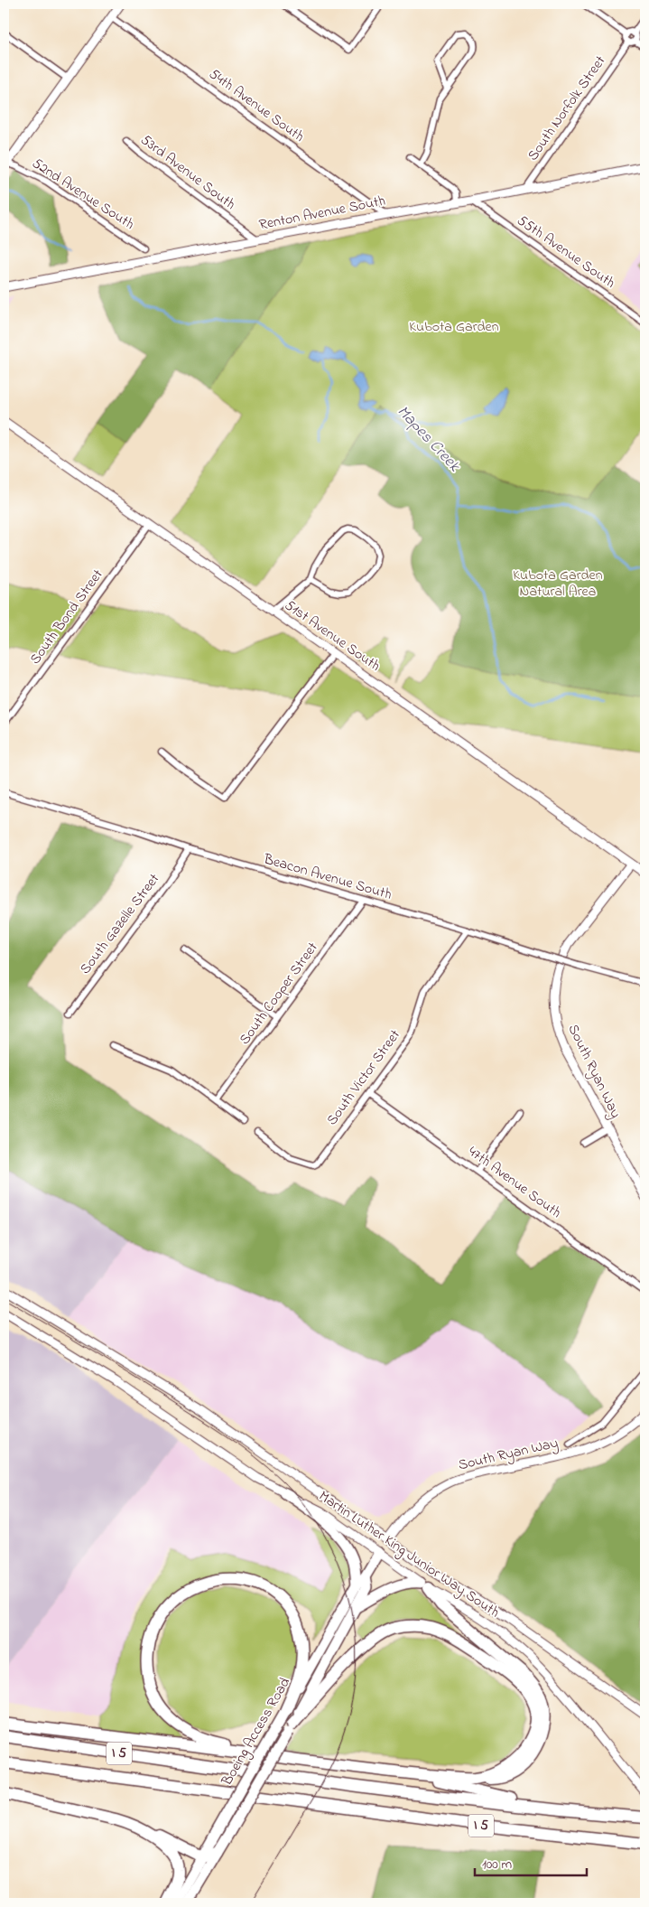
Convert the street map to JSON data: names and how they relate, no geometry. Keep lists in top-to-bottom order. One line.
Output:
{"streets":{"highway":["Boeing Access Road","I 5"],"main road":["Renton Avenue South","51st Avenue South","South Ryan Way","Martin Luther King Junior Way South"],"street":["54th Avenue South","South Norfolk Street","53rd Avenue South","52nd Avenue South","55th Avenue South","South Bond Street","Beacon Avenue South","South Gazelle Street","South Cooper Street","South Victor Street","47th Avenue South"]},"crossings":[["54th Avenue South","Renton Avenue South"],["South Norfolk Street","Renton Avenue South"],["53rd Avenue South","Renton Avenue South"],["Renton Avenue South","55th Avenue South"],["South Bond Street","51st Avenue South"],["51st Avenue South","South Ryan Way"],["Beacon Avenue South","South Gazelle Street"],["Beacon Avenue South","South Cooper Street"],["Beacon Avenue South","South Victor Street"],["South Ryan Way","Martin Luther King Junior Way South"],["South Ryan Way","Boeing Access Road"],["South Victor Street","47th Avenue South"],["Martin Luther King Junior Way South","Boeing Access Road"]],"water":["Mapes Creek"],"parks":["Kubota Garden","Kubota Garden Natural Area"],"scale_bar":"100 m"}
